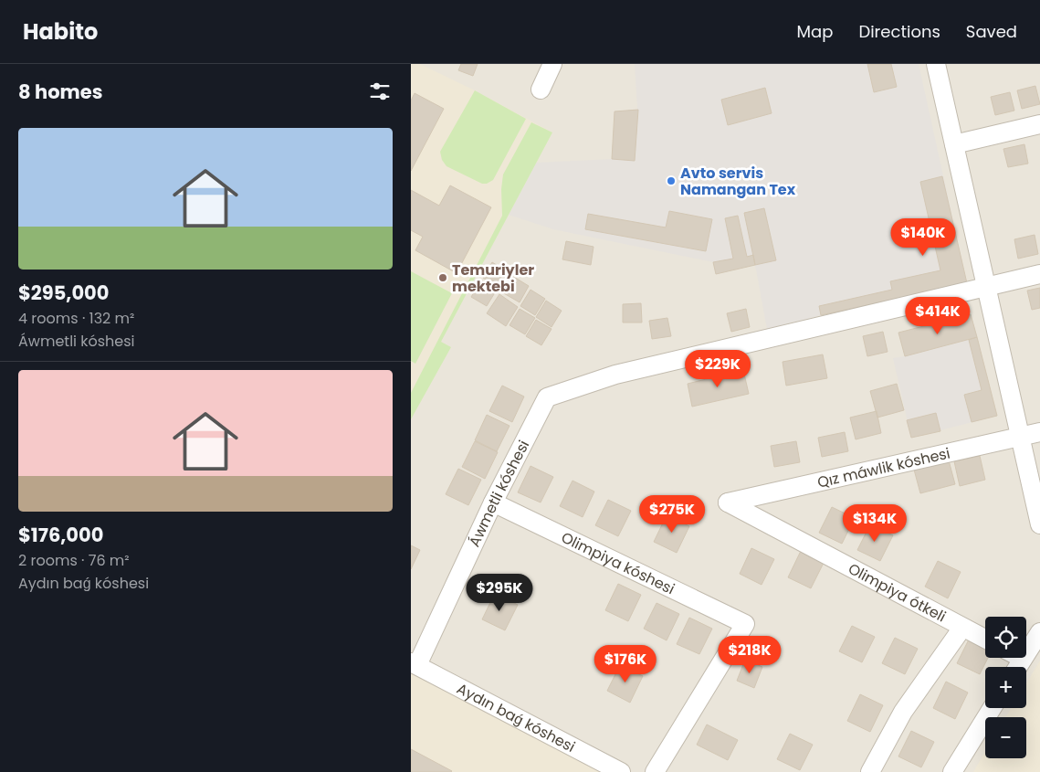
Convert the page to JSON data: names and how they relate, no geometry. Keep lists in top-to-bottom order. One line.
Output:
{"streets":{"street":["Qız máwlik kóshesi","Áwmetli kóshesi","Olimpiya kóshesi","Olimpiya ótkeli","Aydın baǵ kóshesi"]},"crossings":[["Qız máwlik kóshesi","Olimpiya ótkeli"],["Áwmetli kóshesi","Olimpiya kóshesi"],["Áwmetli kóshesi","Aydın baǵ kóshesi"]],"places":["Avto servis Namangan Tex","Temuriyler mektebi"],"page":{"header":"Habito","nav":["Map","Directions","Saved"],"heading":"8 homes","list":[{"name":"$295,000","note":"4 rooms · 132 m² · Áwmetli kóshesi"},{"name":"$176,000","note":"2 rooms · 76 m² · Aydın baǵ kóshesi"}],"price":["$140K","$414K","$229K","$275K","$134K","$295K","$218K","$176K"],"map_buttons":["+","−"]}}
